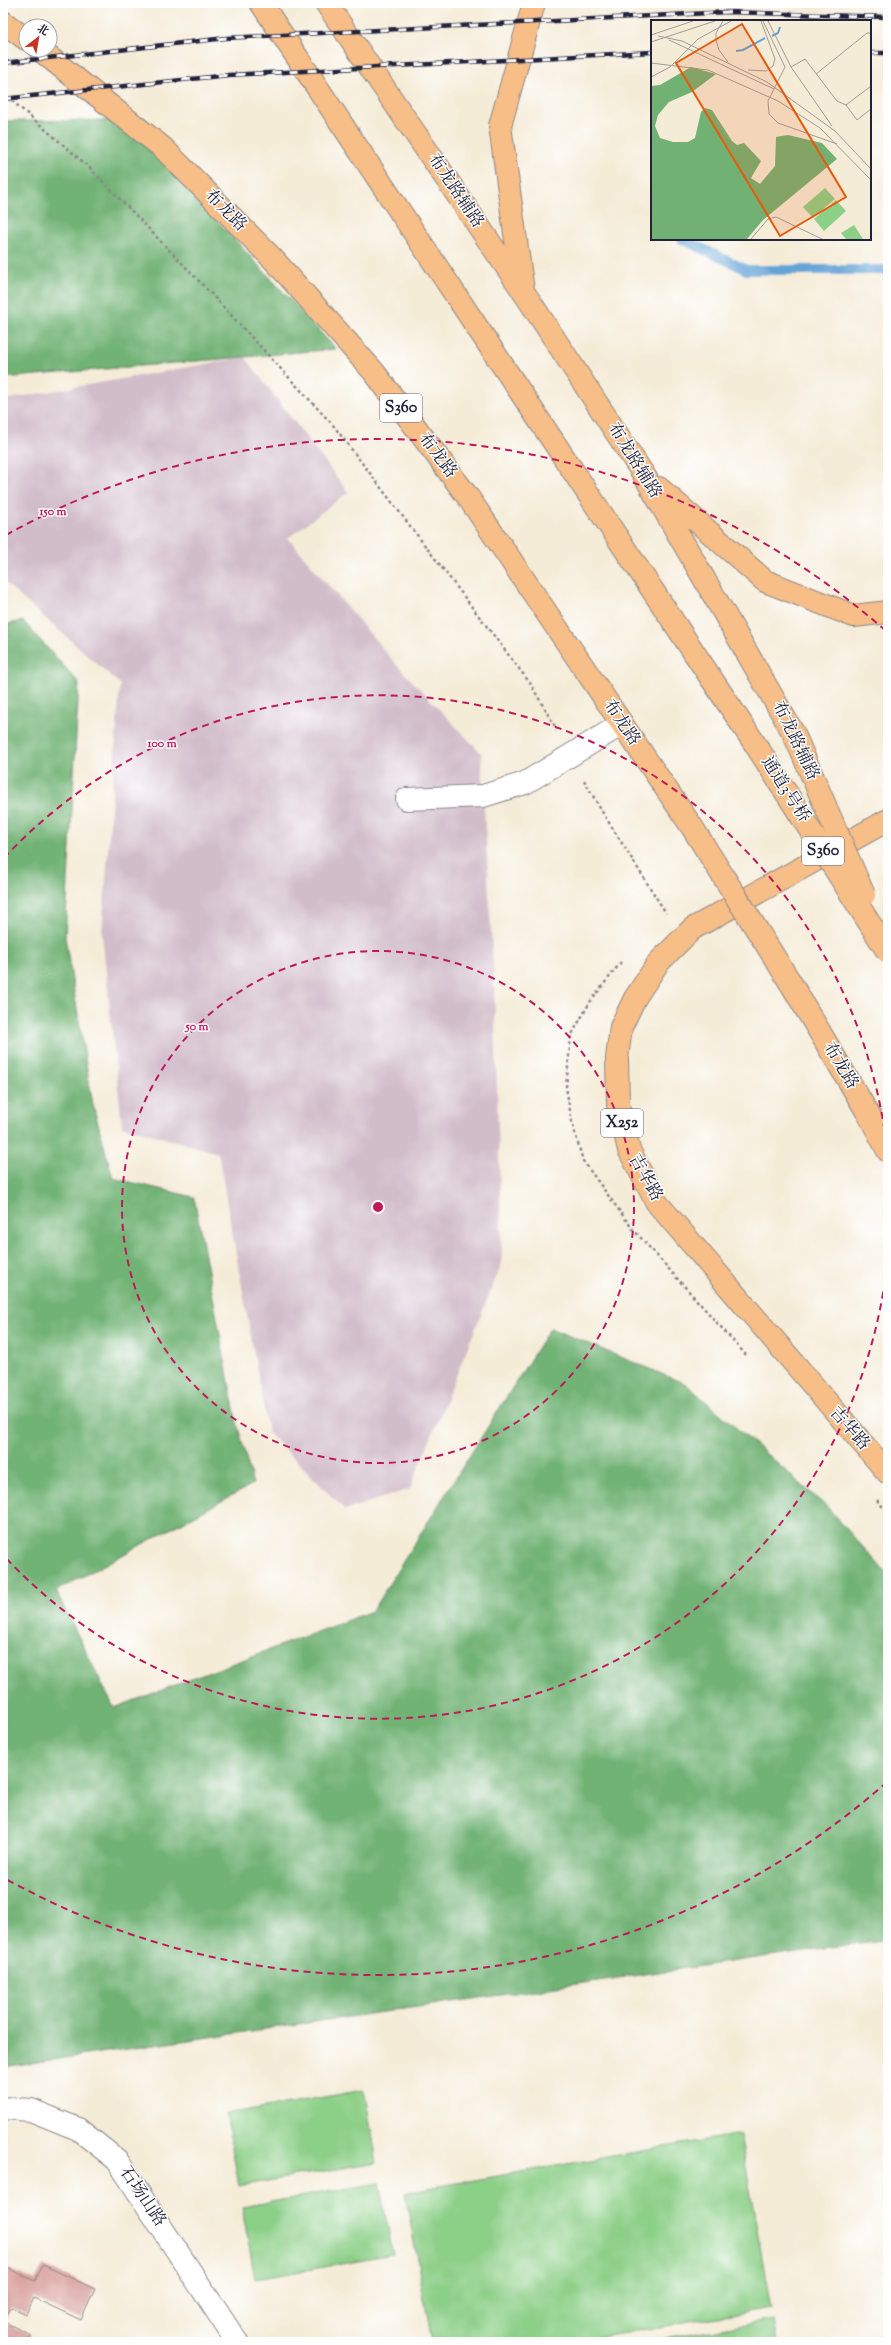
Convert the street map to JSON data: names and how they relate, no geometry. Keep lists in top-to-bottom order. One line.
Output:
{"streets":{"main road":["布龙路辅路","布龙路","S360","通道3号桥","X252","吉华路"],"street":["石场山路"]},"crossings":[["布龙路辅路","通道3号桥"]],"north":"top right","rings":["150 m","100 m","50 m"]}
